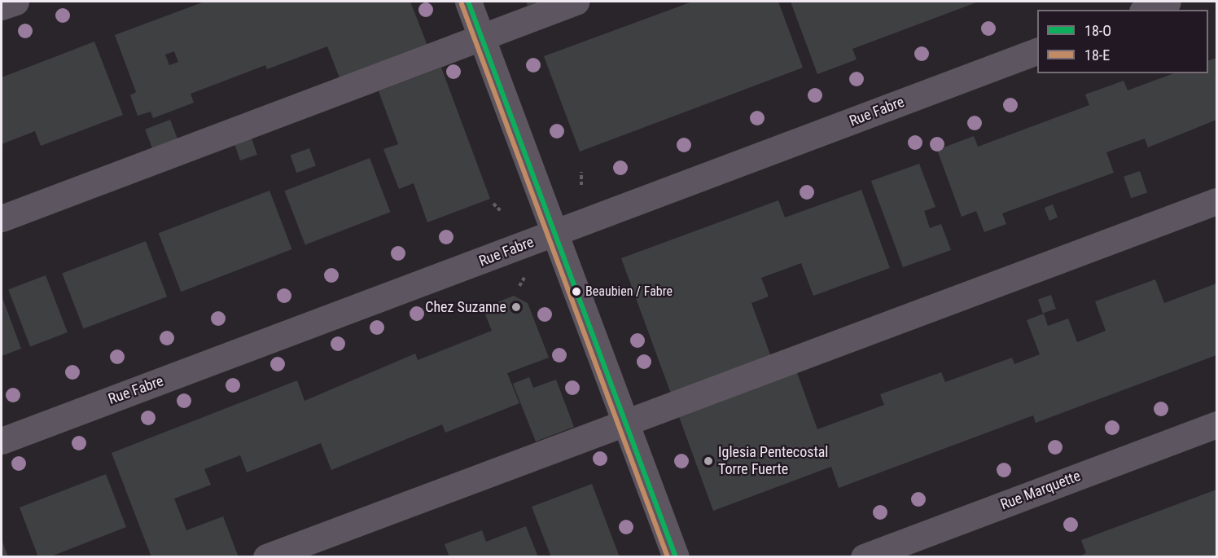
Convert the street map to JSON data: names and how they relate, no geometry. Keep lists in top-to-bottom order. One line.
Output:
{"streets":{"street":["Rue Fabre","Rue Marquette"]},"places":["Beaubien / Fabre","Chez Suzanne","Iglesia Pentecostal Torre Fuerte"],"lines":["transit line 18-O","transit line 18-E"],"legend":["18-O","18-E"]}
